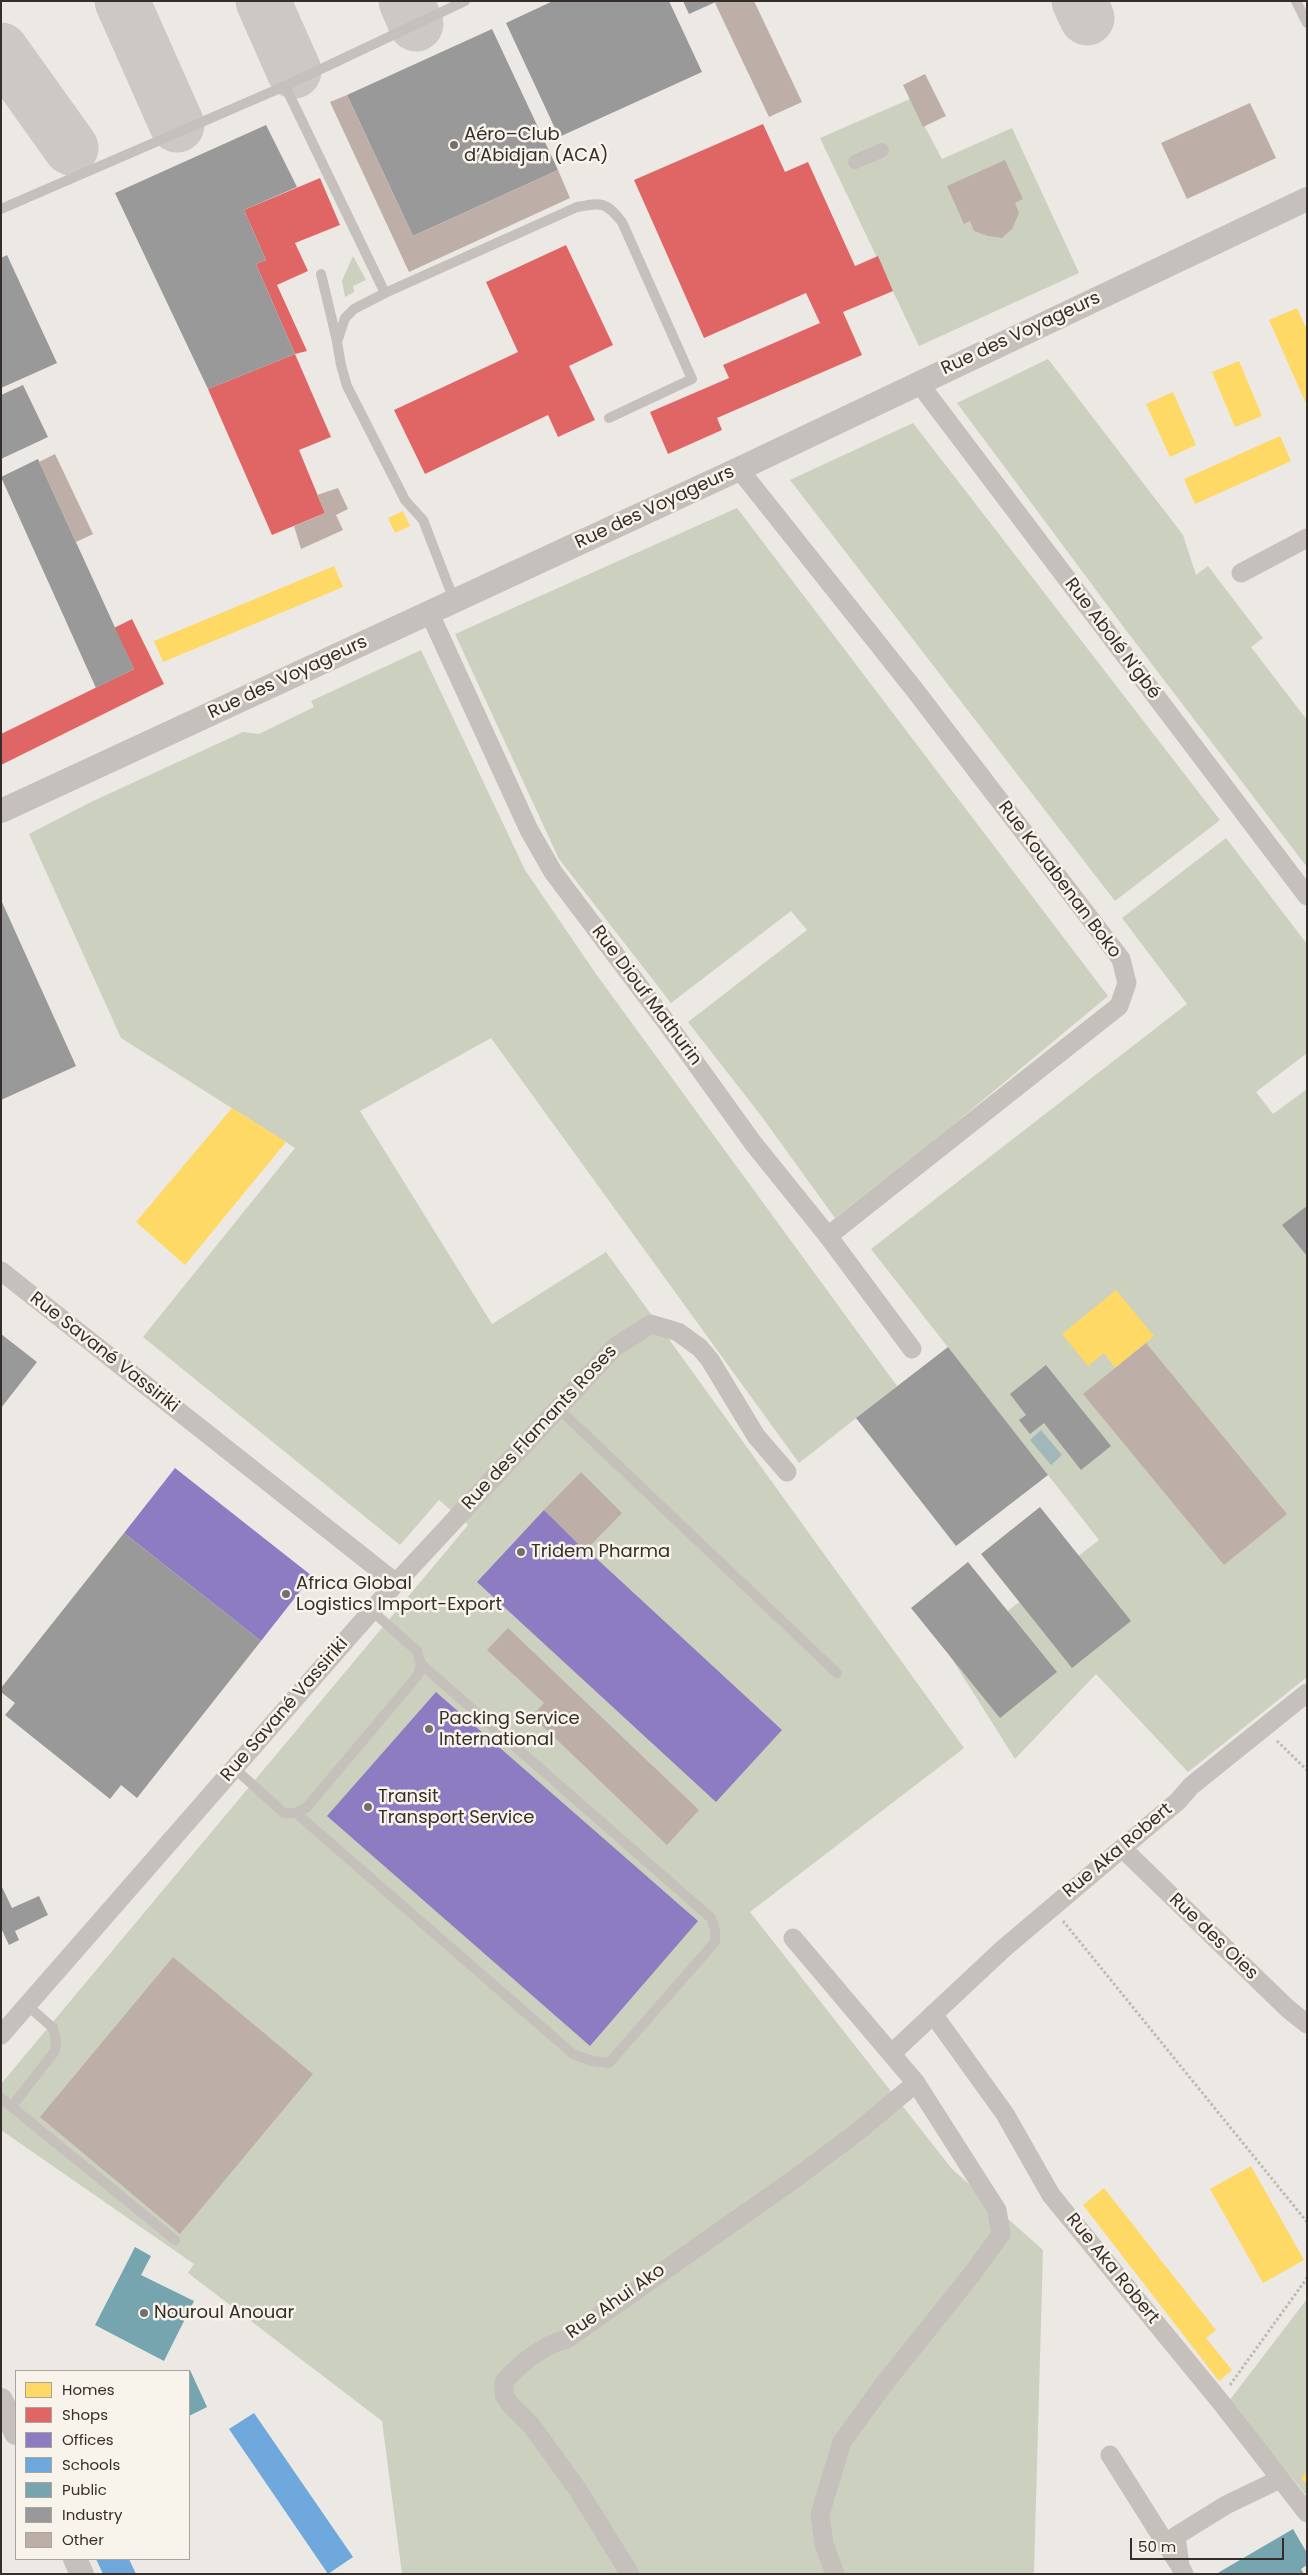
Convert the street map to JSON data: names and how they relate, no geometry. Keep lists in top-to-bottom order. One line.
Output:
{"streets":{"street":["Rue des Voyageurs","Rue Abolé N'gbé","Rue Kouabenan Boko","Rue Diouf Mathurin","Rue Savané Vassiriki","Rue des Flamants Roses","Rue Aka Robert","Rue des Oies","Rue Ahui Ako"]},"crossings":[["Rue des Voyageurs","Rue Abolé N'gbé"],["Rue des Voyageurs","Rue Kouabenan Boko"],["Rue des Voyageurs","Rue Diouf Mathurin"],["Rue Kouabenan Boko","Rue Diouf Mathurin"],["Rue Savané Vassiriki","Rue des Flamants Roses"],["Rue Aka Robert","Rue des Oies"]],"places":["Aéro–Club d’Abidjan (ACA)","Tridem Pharma","Africa Global Logistics Import-Export","Packing Service International","Transit Transport Service","Nouroul Anouar"],"legend":["Homes","Shops","Offices","Schools","Public","Industry","Other"],"scale_bar":"50 m"}
